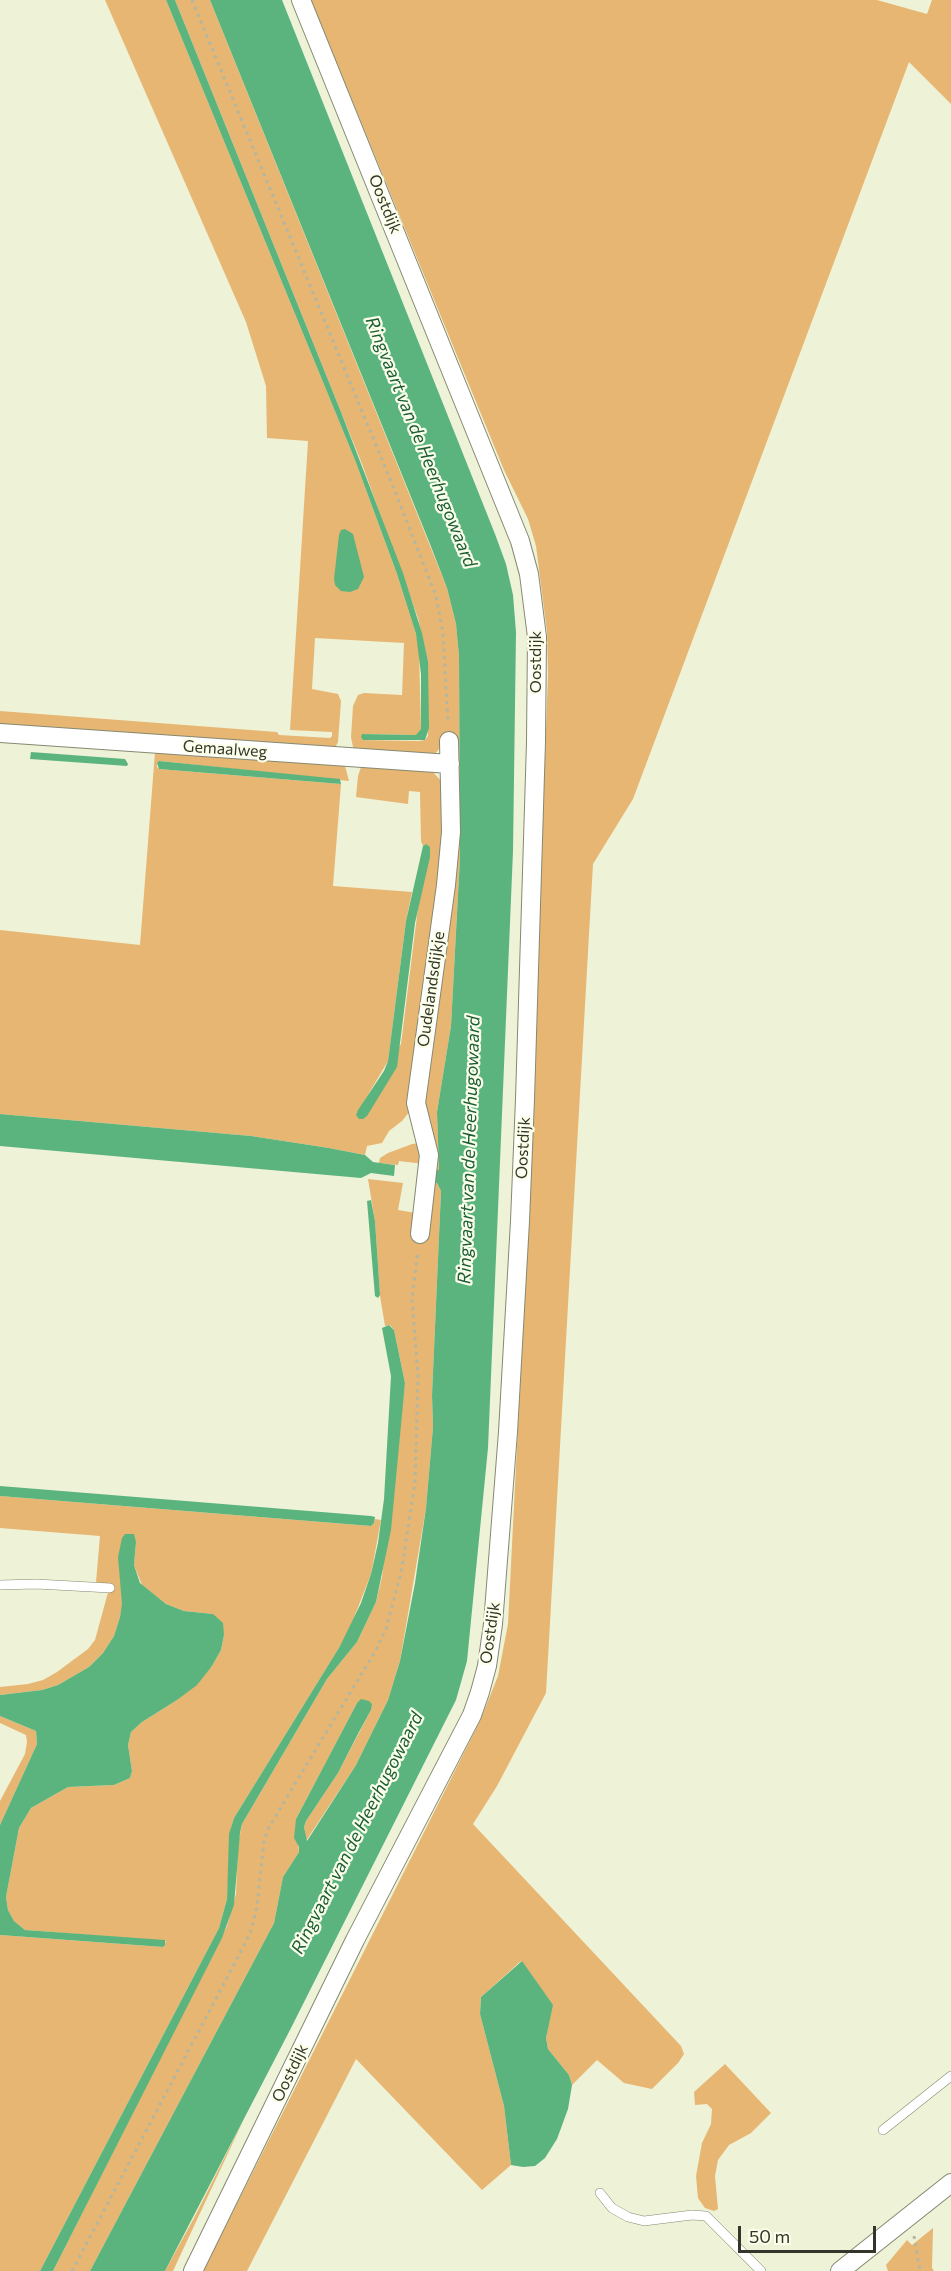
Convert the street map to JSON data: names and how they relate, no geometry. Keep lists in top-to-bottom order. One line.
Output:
{"streets":{"street":["Oostdijk","Gemaalweg","Oudelandsdijkje"]},"crossings":[["Gemaalweg","Oudelandsdijkje"]],"water":["Ringvaart van de Heerhugowaard"],"scale_bar":"50 m"}
